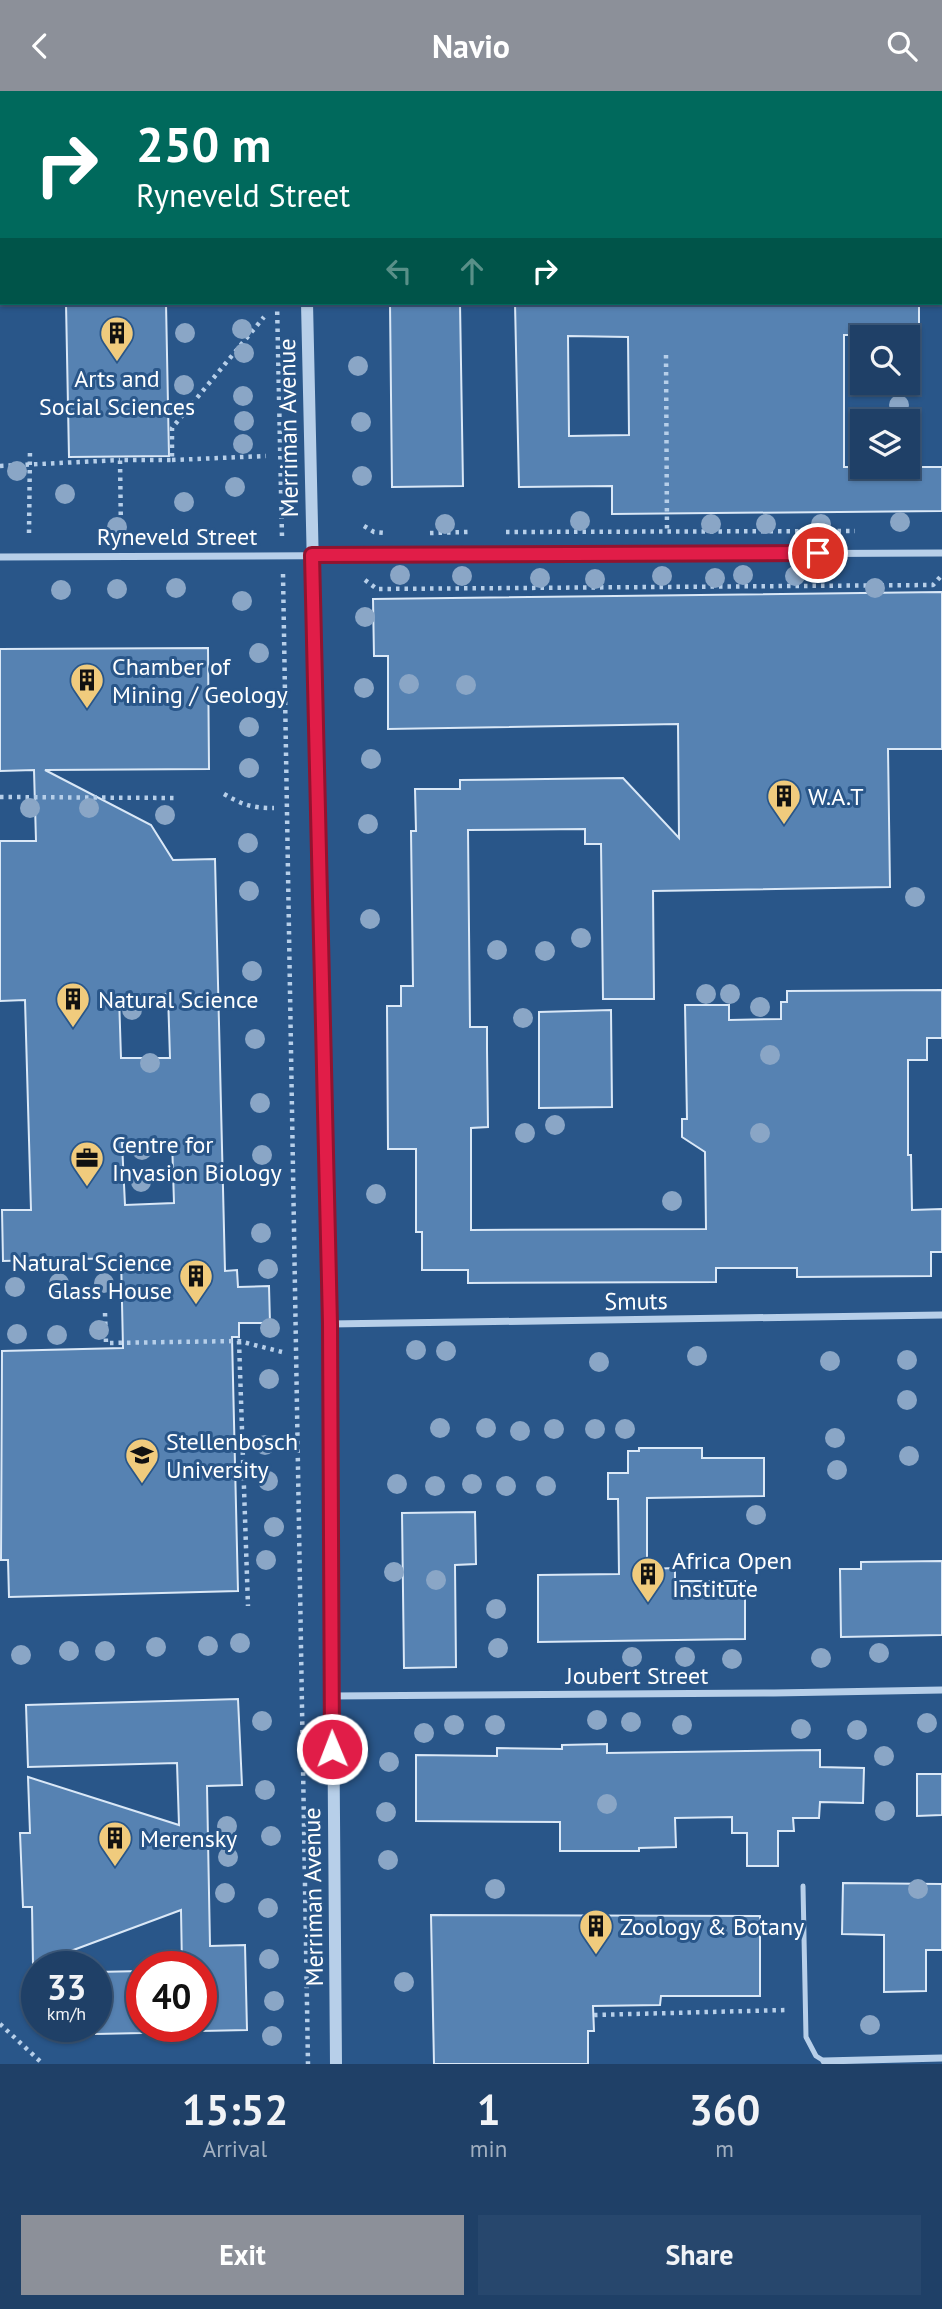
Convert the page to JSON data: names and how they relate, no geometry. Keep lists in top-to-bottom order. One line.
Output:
{"streets":{"street":["Merriman Avenue","Ryneveld Street","Smuts","Joubert Street"]},"crossings":[["Merriman Avenue","Ryneveld Street"],["Merriman Avenue","Smuts"],["Merriman Avenue","Joubert Street"]],"places":{"building":["Arts and Social Sciences","Chamber of Mining / Geology","W.A.T","Natural Science","Natural Science Glass House","Africa Open Institute","Merensky","Zoology & Botany"],"office":["Centre for Invasion Biology"],"school or university":["Stellenbosch University"]},"page":{"header":"Navio","turn":["250 m","Ryneveld Street"],"speed":"33 km/h","limit":"40","eta":["15:52","Arrival","1","min","360","m"],"buttons":["Exit","Share"]}}
